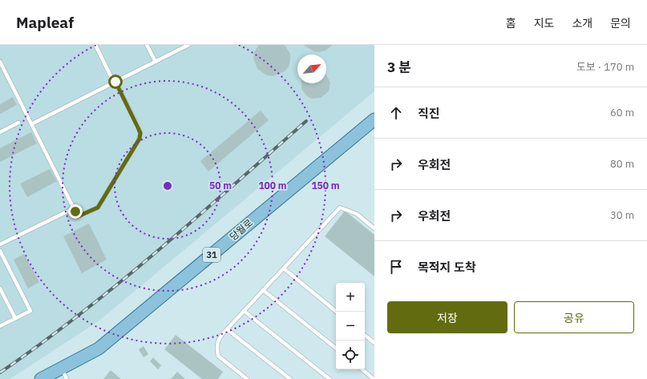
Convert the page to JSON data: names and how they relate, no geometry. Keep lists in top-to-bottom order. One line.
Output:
{"streets":{"main road":["당월로","31"]},"north":"top right","page":{"header":"Mapleaf","nav":["홈","지도","소개","문의"],"heading":["3 분","도보 · 170 m"],"list":[["직진","60 m"],["우회전","80 m"],["우회전","30 m"],"목적지 도착"],"map_buttons":["+","−"],"buttons":["저장","공유"]},"rings":["50 m","100 m","150 m"]}
